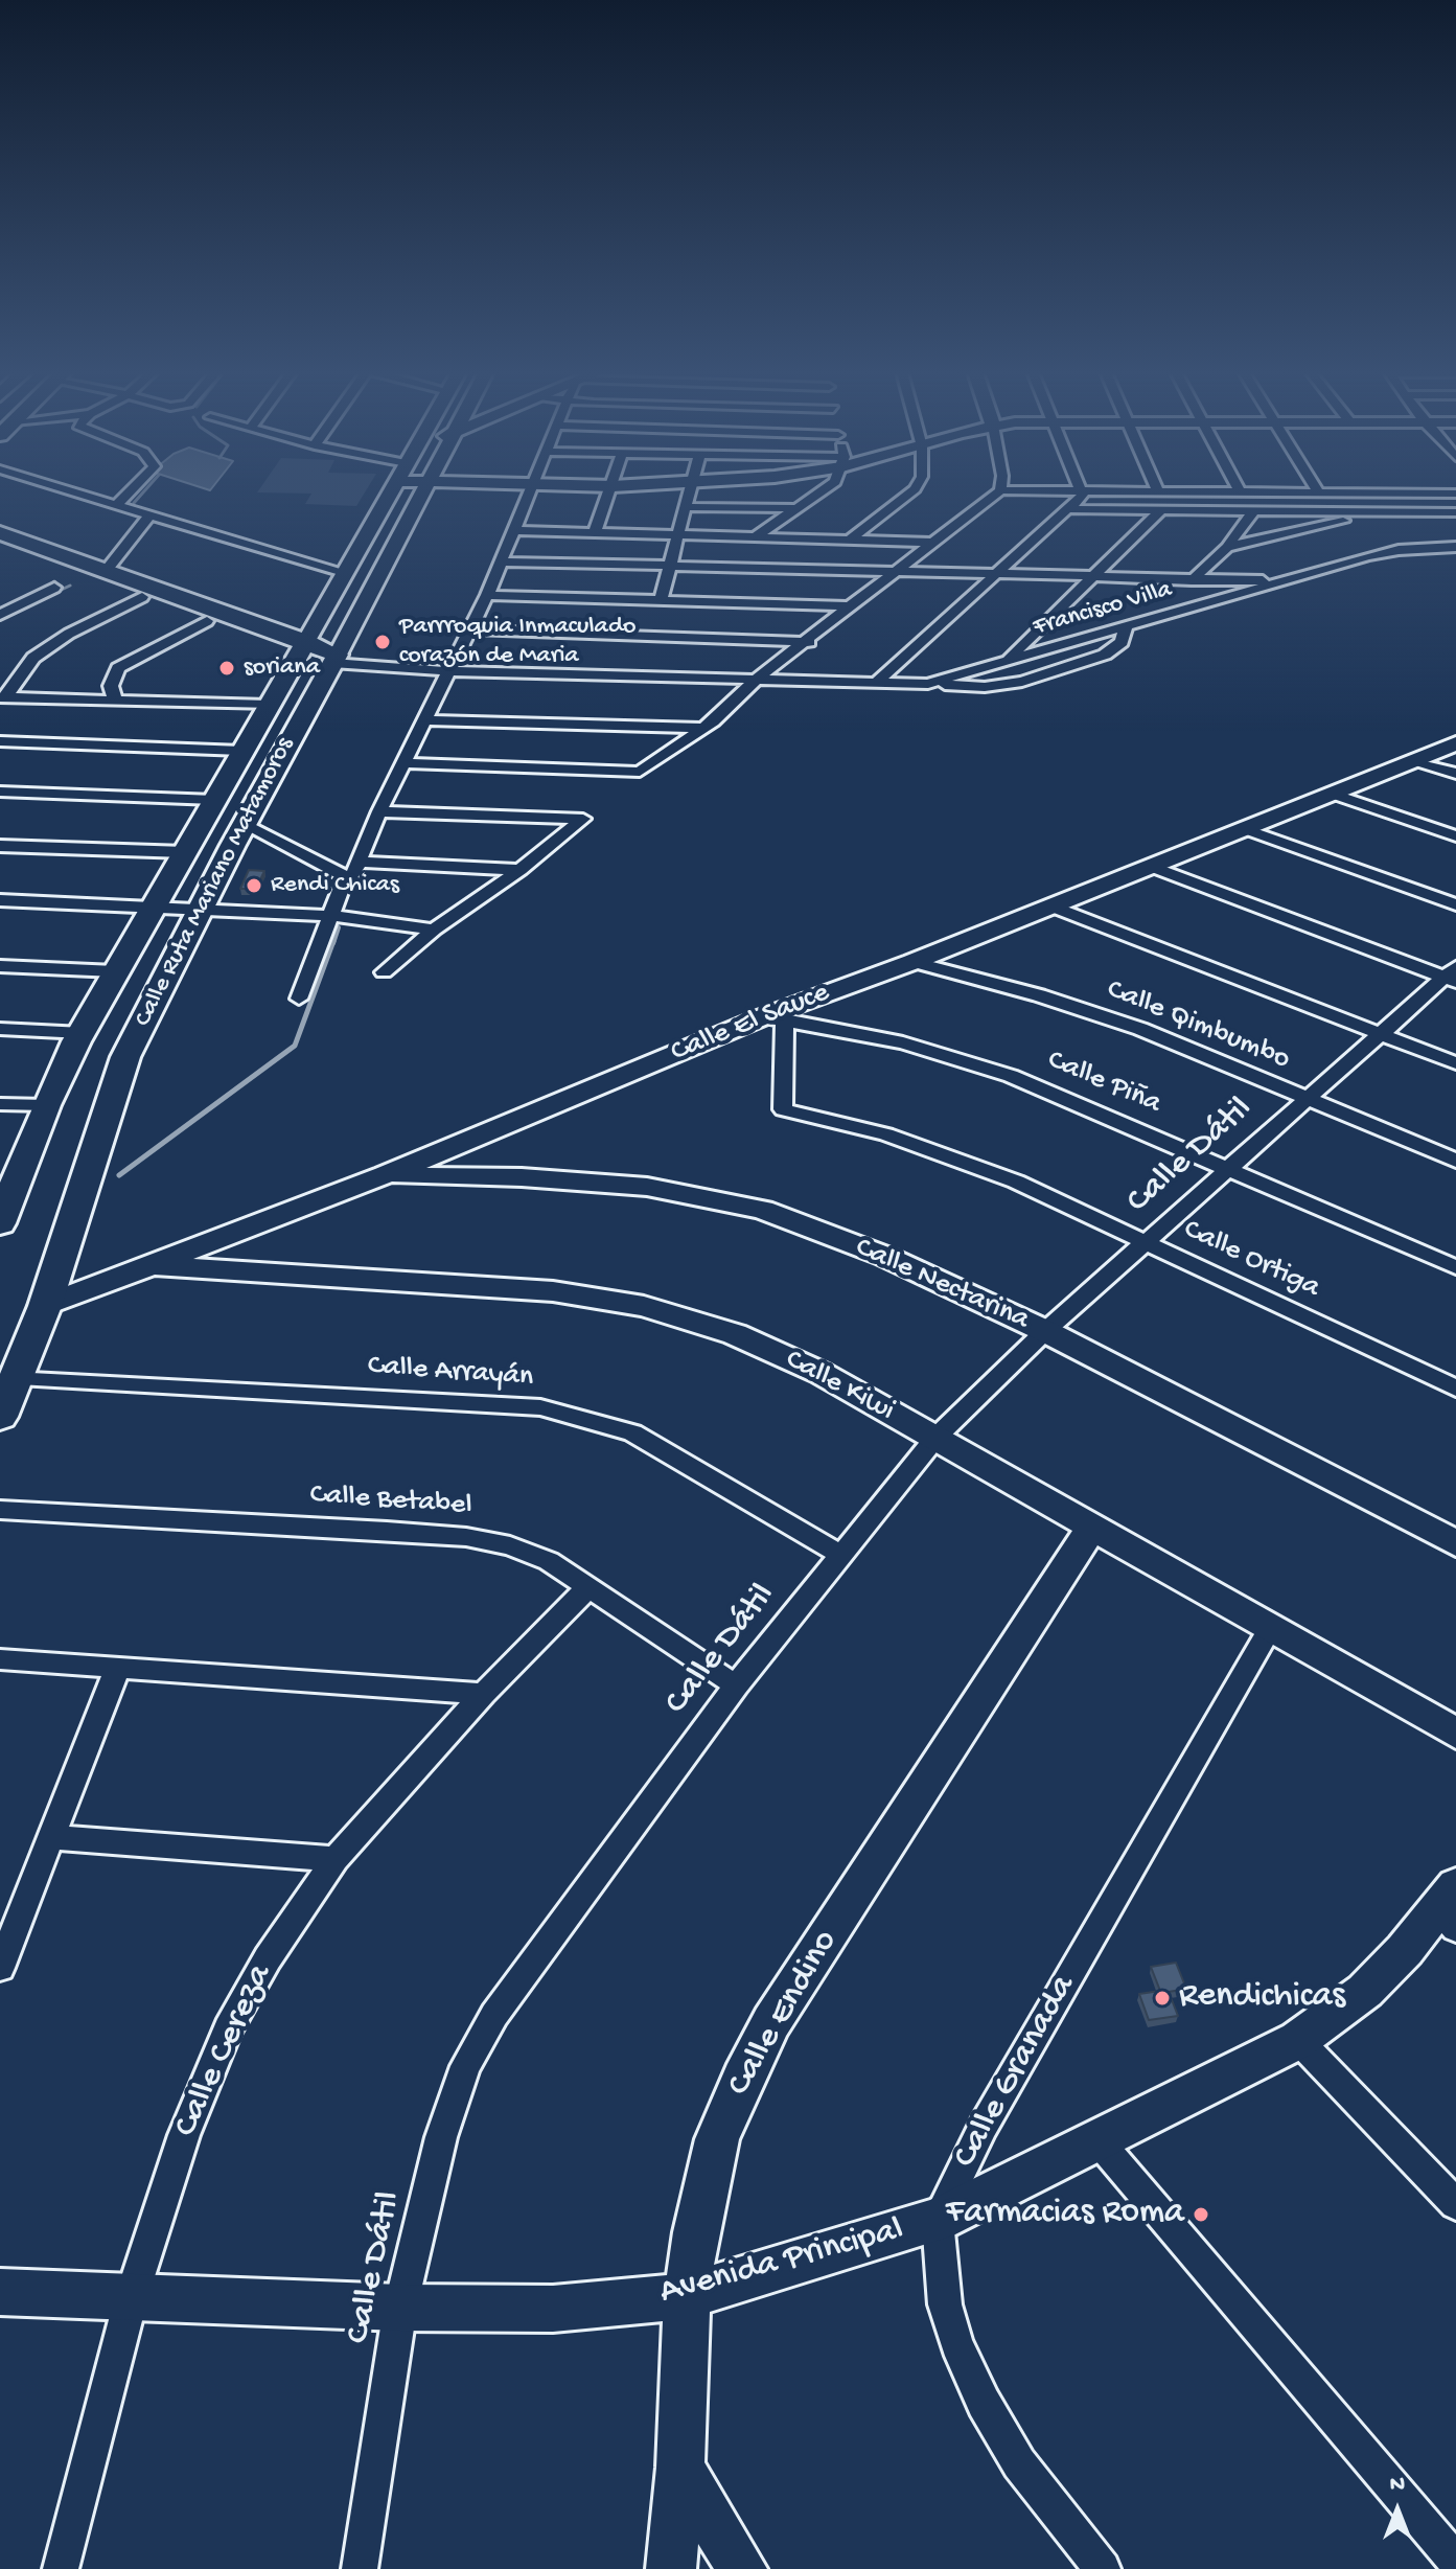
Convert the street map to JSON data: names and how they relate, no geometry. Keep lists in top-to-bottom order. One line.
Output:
{"streets":{"main road":["Calle Ruta Mariano Matamoros"],"street":["Francisco Villa","Calle El Sauce","Calle Qimbumbo","Calle Piña","Calle Dátil","Calle Ortiga","Calle Nectarina","Calle Arrayán","Calle Kiwi","Calle Betabel","Calle Endino","Calle Cereza","Calle Granada","Avenida Principal"]},"crossings":[["Francisco Villa","Calle Ruta Mariano Matamoros"],["Calle Ruta Mariano Matamoros","Calle El Sauce"],["Calle Ruta Mariano Matamoros","Calle Arrayán"],["Calle El Sauce","Calle Qimbumbo"],["Calle El Sauce","Calle Piña"],["Calle El Sauce","Calle Ortiga"],["Calle El Sauce","Calle Nectarina"],["Calle El Sauce","Calle Kiwi"],["Calle Qimbumbo","Calle Dátil"],["Calle Piña","Calle Dátil"],["Calle Piña","Calle Ortiga"],["Calle Dátil","Calle Ortiga"],["Calle Dátil","Calle Nectarina"],["Calle Dátil","Calle Arrayán"],["Calle Dátil","Calle Kiwi"],["Calle Dátil","Calle Betabel"],["Calle Dátil","Avenida Principal"],["Calle Kiwi","Calle Endino"],["Calle Kiwi","Calle Granada"],["Calle Betabel","Calle Cereza"],["Calle Endino","Avenida Principal"],["Calle Cereza","Avenida Principal"],["Calle Granada","Avenida Principal"]],"places":["Parrroquia Inmaculado corazón de Maria","soriana","Rendi Chicas","Rendichicas","Farmacias Roma"],"north":"top"}
